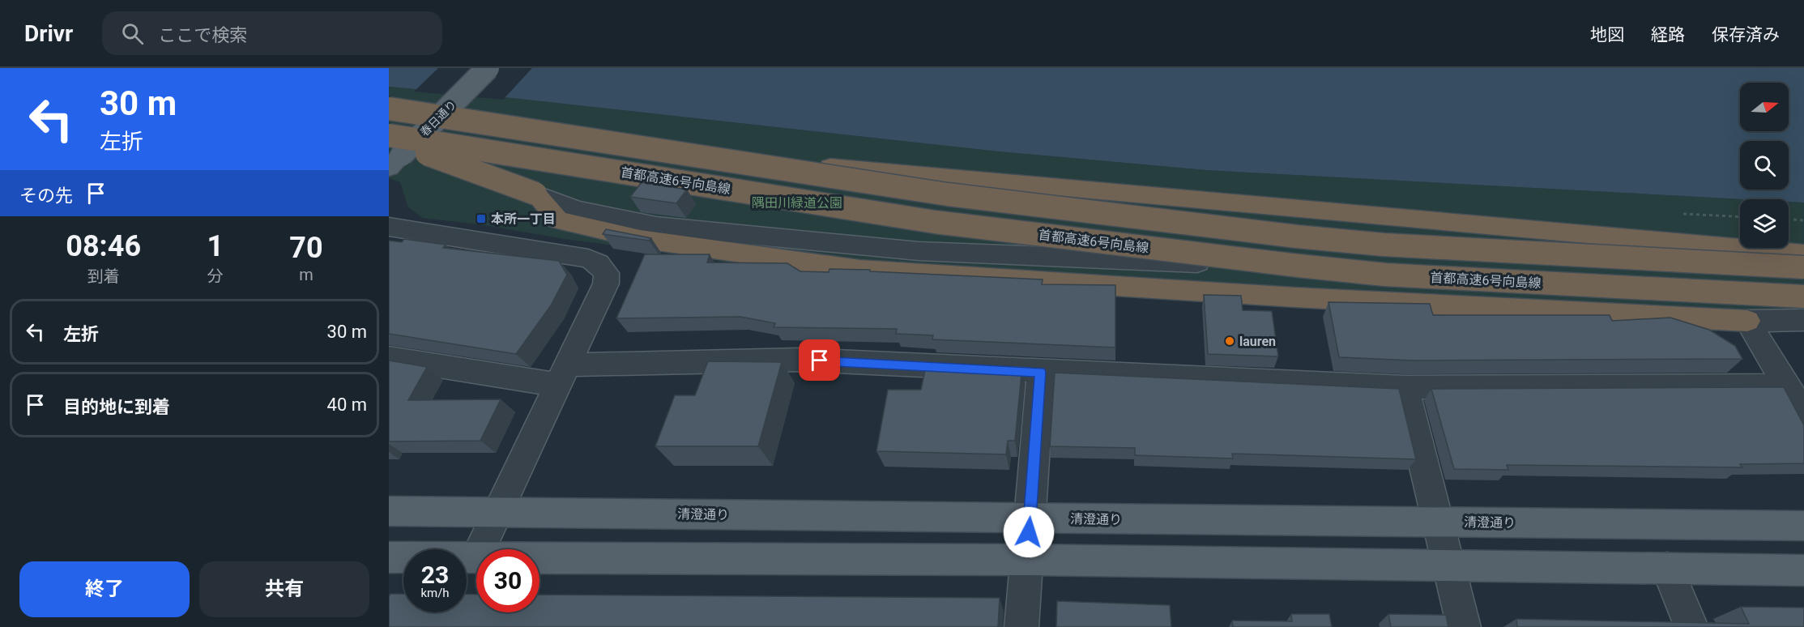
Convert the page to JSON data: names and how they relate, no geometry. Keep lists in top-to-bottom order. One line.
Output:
{"streets":{"highway":["首都高速6号向島線"],"main road":["春日通り","清澄通り"]},"crossings":[["春日通り","首都高速6号向島線"]],"parks":["隅田川緑道公園"],"places":{"transit":["本所一丁目"],"other":["lauren"]},"north":"right","page":{"header":"Drivr","search":"ここで検索","nav":["地図","経路","保存済み"],"turn":["30 m","左折"],"then":"その先","eta":["08:46","到着","1","分","70","m"],"list":[{"name":"左折","value":"30 m"},{"name":"目的地に到着","value":"40 m"}],"speed":"23 km/h","limit":"30","buttons":["終了","共有"]}}
